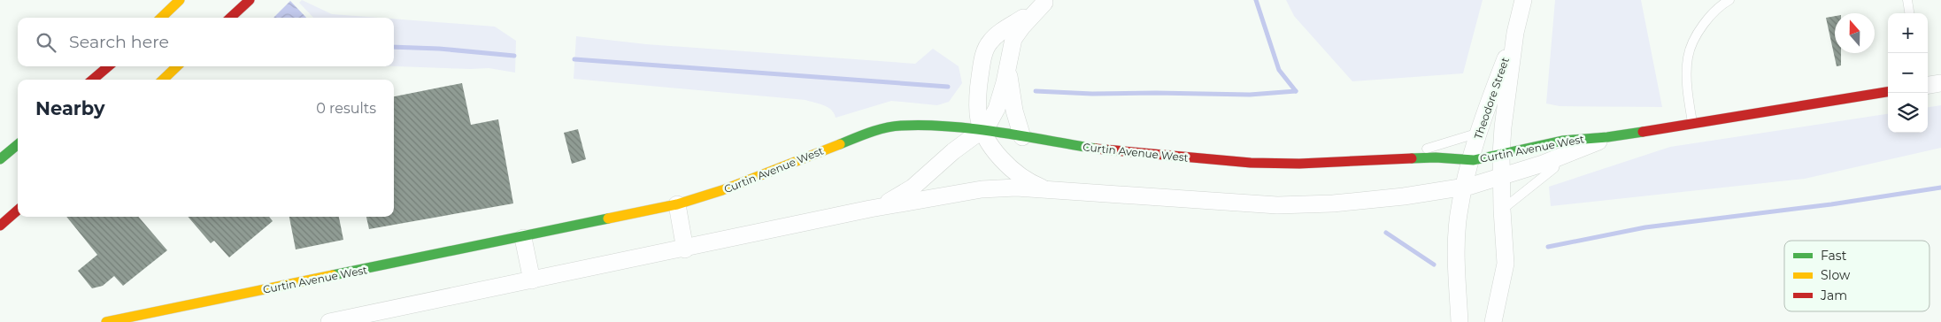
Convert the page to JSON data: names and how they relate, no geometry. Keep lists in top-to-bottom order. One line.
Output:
{"streets":{"main road":["Curtin Avenue West"],"street":["Theodore Street"]},"crossings":[["Theodore Street","Curtin Avenue West"]],"legend":["Fast","Slow","Jam"],"north":"top","page":{"map_buttons":["+","−"],"search":"Search here","heading":["Nearby","0 results"]}}
